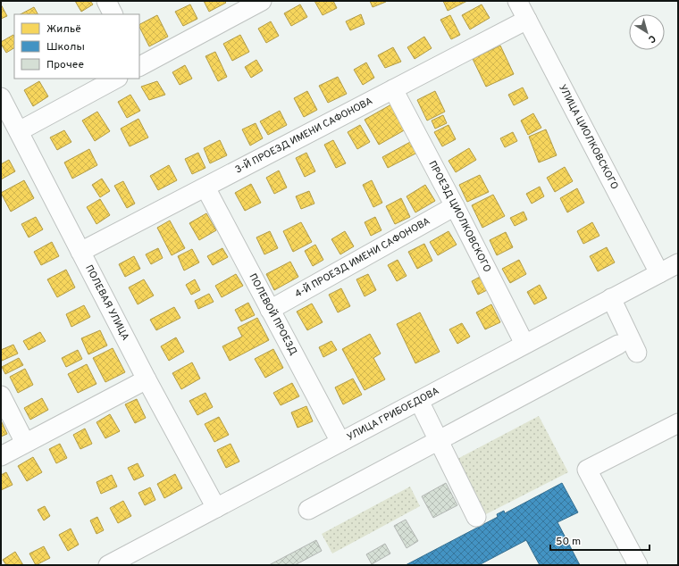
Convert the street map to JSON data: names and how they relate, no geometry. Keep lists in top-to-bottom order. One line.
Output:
{"streets":{"street":["3-Й ПРОЕЗД ИМЕНИ САФОНОВА","УЛИЦА ЦИОЛКОВСКОГО","ПРОЕЗД ЦИОЛКОВСКОГО","4-Й ПРОЕЗД ИМЕНИ САФОНОВА","ПОЛЕВАЯ УЛИЦА","ПОЛЕВОЙ ПРОЕЗД","УЛИЦА ГРИБОЕДОВА"]},"crossings":[["3-Й ПРОЕЗД ИМЕНИ САФОНОВА","УЛИЦА ЦИОЛКОВСКОГО"],["3-Й ПРОЕЗД ИМЕНИ САФОНОВА","ПРОЕЗД ЦИОЛКОВСКОГО"],["3-Й ПРОЕЗД ИМЕНИ САФОНОВА","ПОЛЕВАЯ УЛИЦА"],["3-Й ПРОЕЗД ИМЕНИ САФОНОВА","ПОЛЕВОЙ ПРОЕЗД"],["УЛИЦА ЦИОЛКОВСКОГО","УЛИЦА ГРИБОЕДОВА"],["ПРОЕЗД ЦИОЛКОВСКОГО","4-Й ПРОЕЗД ИМЕНИ САФОНОВА"],["ПРОЕЗД ЦИОЛКОВСКОГО","УЛИЦА ГРИБОЕДОВА"],["4-Й ПРОЕЗД ИМЕНИ САФОНОВА","ПОЛЕВОЙ ПРОЕЗД"],["ПОЛЕВАЯ УЛИЦА","УЛИЦА ГРИБОЕДОВА"],["ПОЛЕВОЙ ПРОЕЗД","УЛИЦА ГРИБОЕДОВА"]],"legend":["Жильё","Школы","Прочее"],"scale_bar":"50 m","north":"bottom right"}
